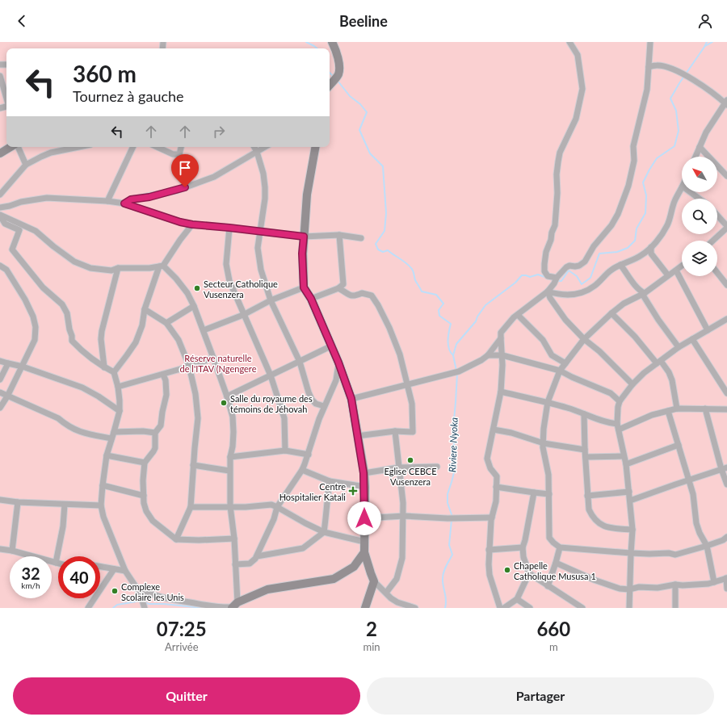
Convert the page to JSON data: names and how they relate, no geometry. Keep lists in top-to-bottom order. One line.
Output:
{"water":["Riviere Nyoka"],"parks":["Réserve naturelle de l'ITAV (Ngengere"],"places":{"other":["Secteur Catholique Vusenzera","Salle du royaume des témoins de Jéhovah","Eglise CEBCE Vusenzera","Chapelle Catholique Mususa 1","Complexe Scolaire les Unis"],"health":["Centre Hospitalier Katali"]},"north":"top left","page":{"header":"Beeline","turn":["360 m","Tournez à gauche"],"speed":"32 km/h","limit":"40","eta":["07:25","Arrivée","2","min","660","m"],"buttons":["Quitter","Partager"]}}
